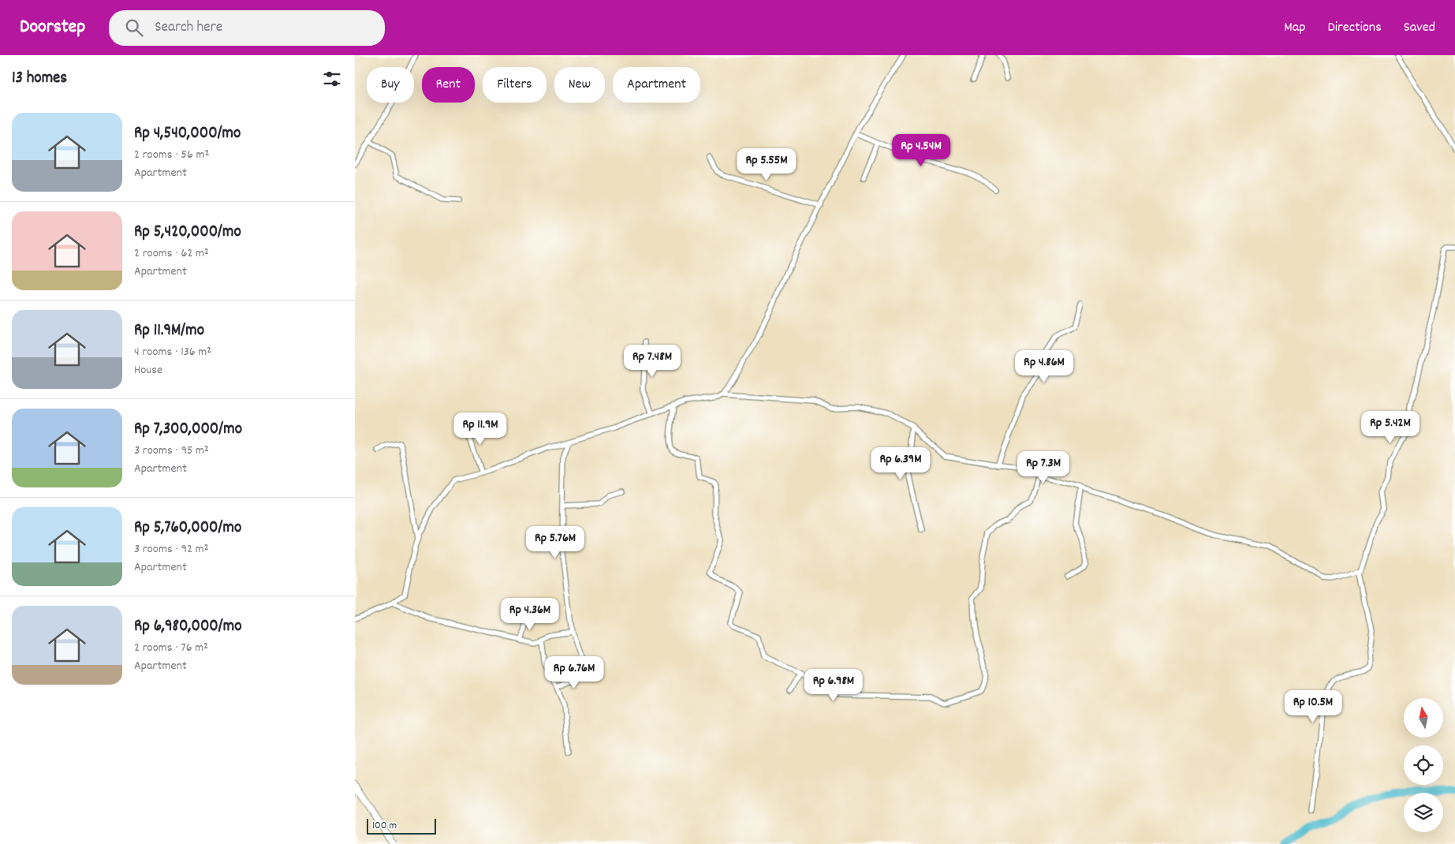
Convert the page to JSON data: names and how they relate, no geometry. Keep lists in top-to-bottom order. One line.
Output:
{"scale_bar":"100 m","north":"top","page":{"header":"Doorstep","search":"Search here","nav":["Map","Directions","Saved"],"heading":"13 homes","chip":["Buy","Rent","Filters","New","Apartment"],"list":[{"name":"Rp 4,540,000/mo","note":"2 rooms · 56 m² · Apartment"},{"name":"Rp 5,420,000/mo","note":"2 rooms · 62 m² · Apartment"},{"name":"Rp 11.9M/mo","note":"4 rooms · 136 m² · House"},{"name":"Rp 7,300,000/mo","note":"3 rooms · 95 m² · Apartment"},{"name":"Rp 5,760,000/mo","note":"3 rooms · 92 m² · Apartment"},{"name":"Rp 6,980,000/mo","note":"2 rooms · 76 m² · Apartment"}],"price":["Rp 4.54M","Rp 5.55M","Rp 7.48M","Rp 4.86M","Rp 5.42M","Rp 11.9M","Rp 6.39M","Rp 7.3M","Rp 5.76M","Rp 4.36M","Rp 6.76M","Rp 6.98M","Rp 10.5M"],"scale":"100 m"}}
